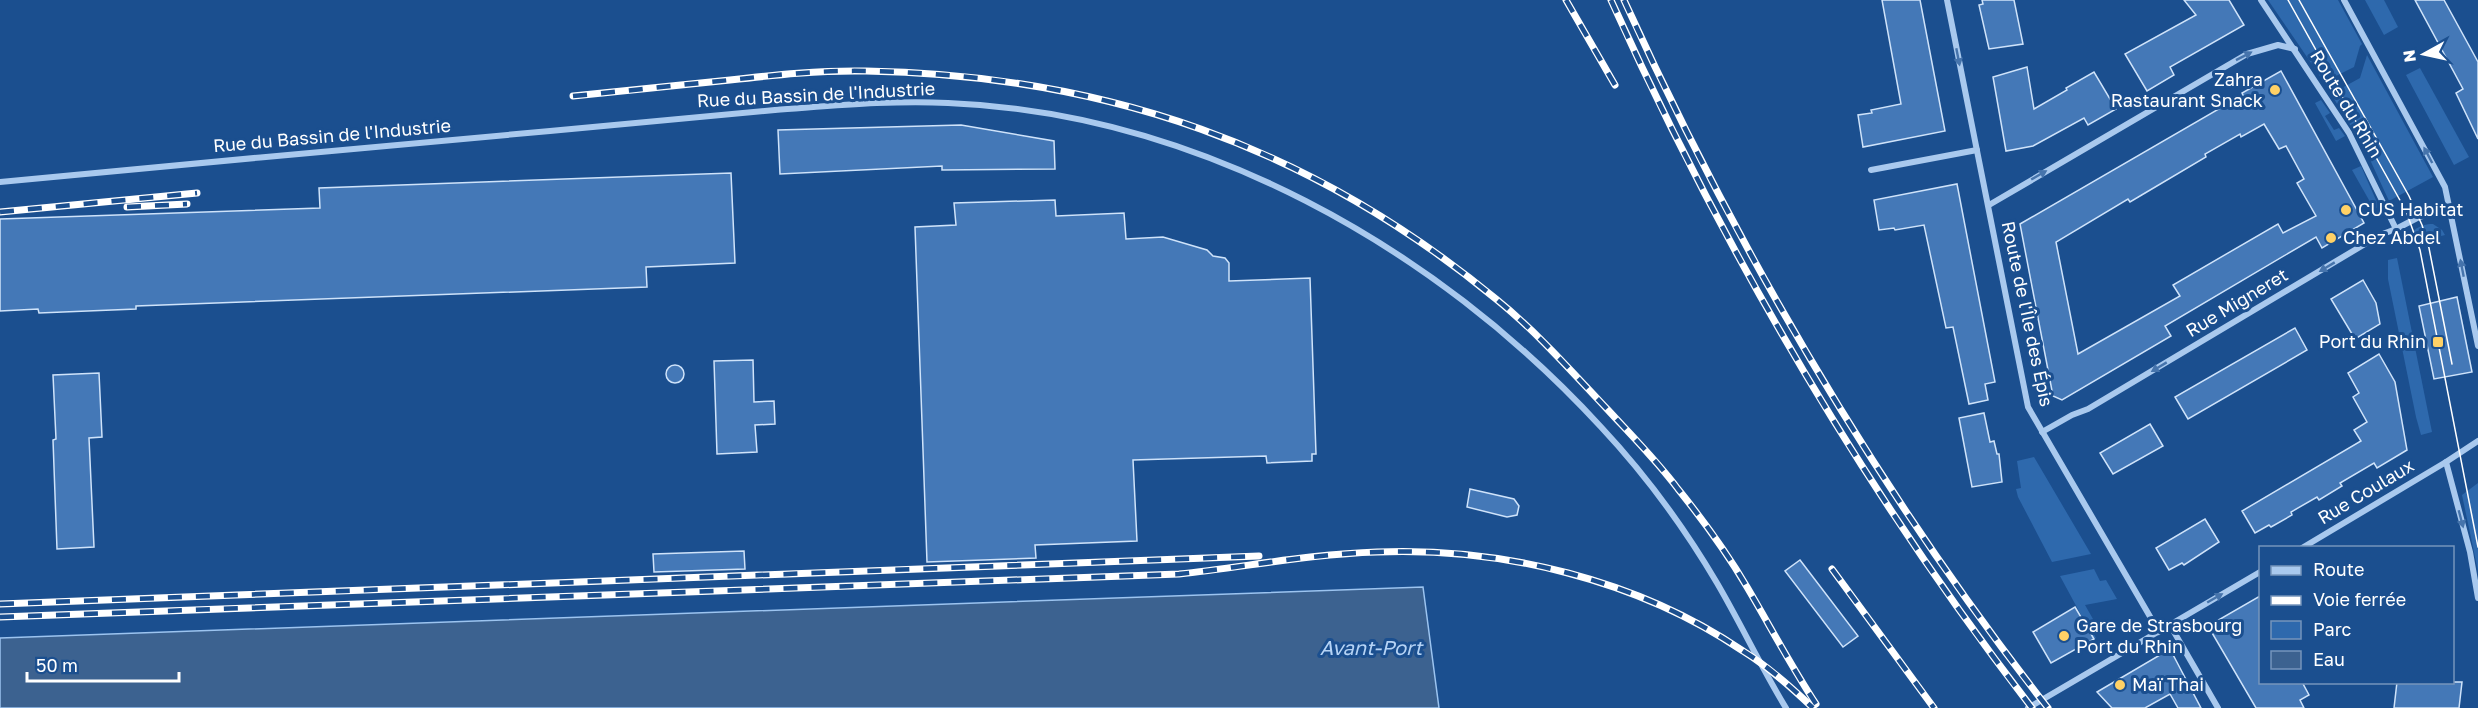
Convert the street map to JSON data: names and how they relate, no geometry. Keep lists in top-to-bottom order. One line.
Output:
{"streets":{"street":["Rue du Bassin de l'Industrie","Route du Rhin","Rue Migneret","Route de l'Île des Épis","Rue Coulaux"]},"crossings":[["Route du Rhin","Rue Migneret"],["Rue Migneret","Route de l'Île des Épis"]],"one_way":["Rue Migneret"],"water":["Avant-Port"],"places":{"other":["Zahra Rastaurant Snack","CUS Habitat","Chez Abdel","Gare de Strasbourg Port du Rhin","Maï Thai"],"transit":["Port du Rhin"]},"legend":["Route","Voie ferrée","Parc","Eau"],"scale_bar":"50 m","north":"left"}
